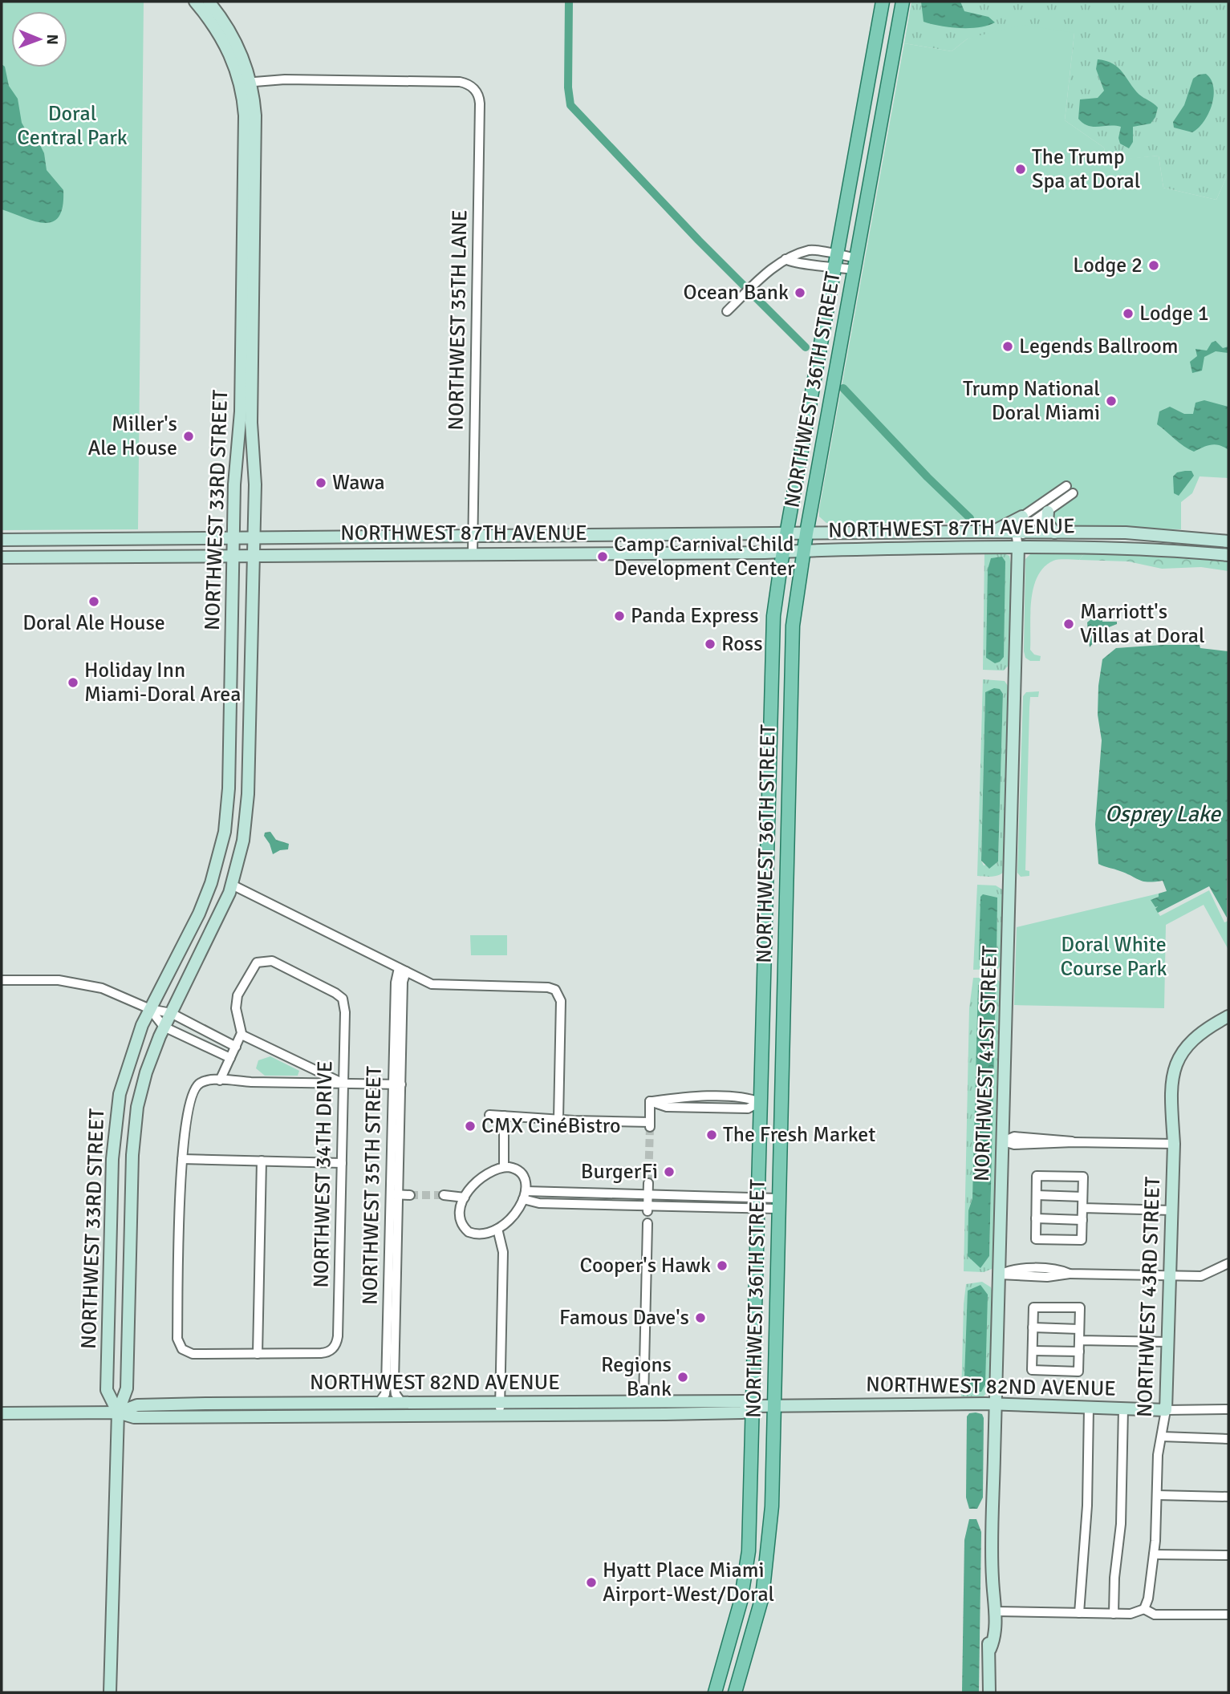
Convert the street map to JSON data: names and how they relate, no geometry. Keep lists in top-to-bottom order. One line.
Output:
{"streets":{"main road":["NORTHWEST 36TH STREET"],"street":["NORTHWEST 35TH LANE","NORTHWEST 33RD STREET","NORTHWEST 87TH AVENUE","NORTHWEST 41ST STREET","NORTHWEST 34TH DRIVE","NORTHWEST 35TH STREET","NORTHWEST 43RD STREET","NORTHWEST 82ND AVENUE"]},"crossings":[["NORTHWEST 35TH LANE","NORTHWEST 33RD STREET"],["NORTHWEST 35TH LANE","NORTHWEST 87TH AVENUE"],["NORTHWEST 36TH STREET","NORTHWEST 87TH AVENUE"],["NORTHWEST 36TH STREET","NORTHWEST 82ND AVENUE"],["NORTHWEST 33RD STREET","NORTHWEST 87TH AVENUE"],["NORTHWEST 33RD STREET","NORTHWEST 82ND AVENUE"],["NORTHWEST 87TH AVENUE","NORTHWEST 41ST STREET"],["NORTHWEST 41ST STREET","NORTHWEST 82ND AVENUE"],["NORTHWEST 35TH STREET","NORTHWEST 82ND AVENUE"],["NORTHWEST 43RD STREET","NORTHWEST 82ND AVENUE"]],"water":["Osprey Lake"],"parks":["Doral Central Park","Doral White Course Park"],"places":["The Trump Spa at Doral","Lodge 2","Ocean Bank","Lodge 1","Legends Ballroom","Trump National Doral Miami","Miller's Ale House","Wawa","Camp Carnival Child Development Center","Doral Ale House","Panda Express","Marriott's Villas at Doral","Ross","Holiday Inn Miami-Doral Area","CMX CinéBistro","The Fresh Market","BurgerFi","Cooper's Hawk","Famous Dave's","Regions Bank","Hyatt Place Miami Airport-West/Doral"],"north":"right"}
